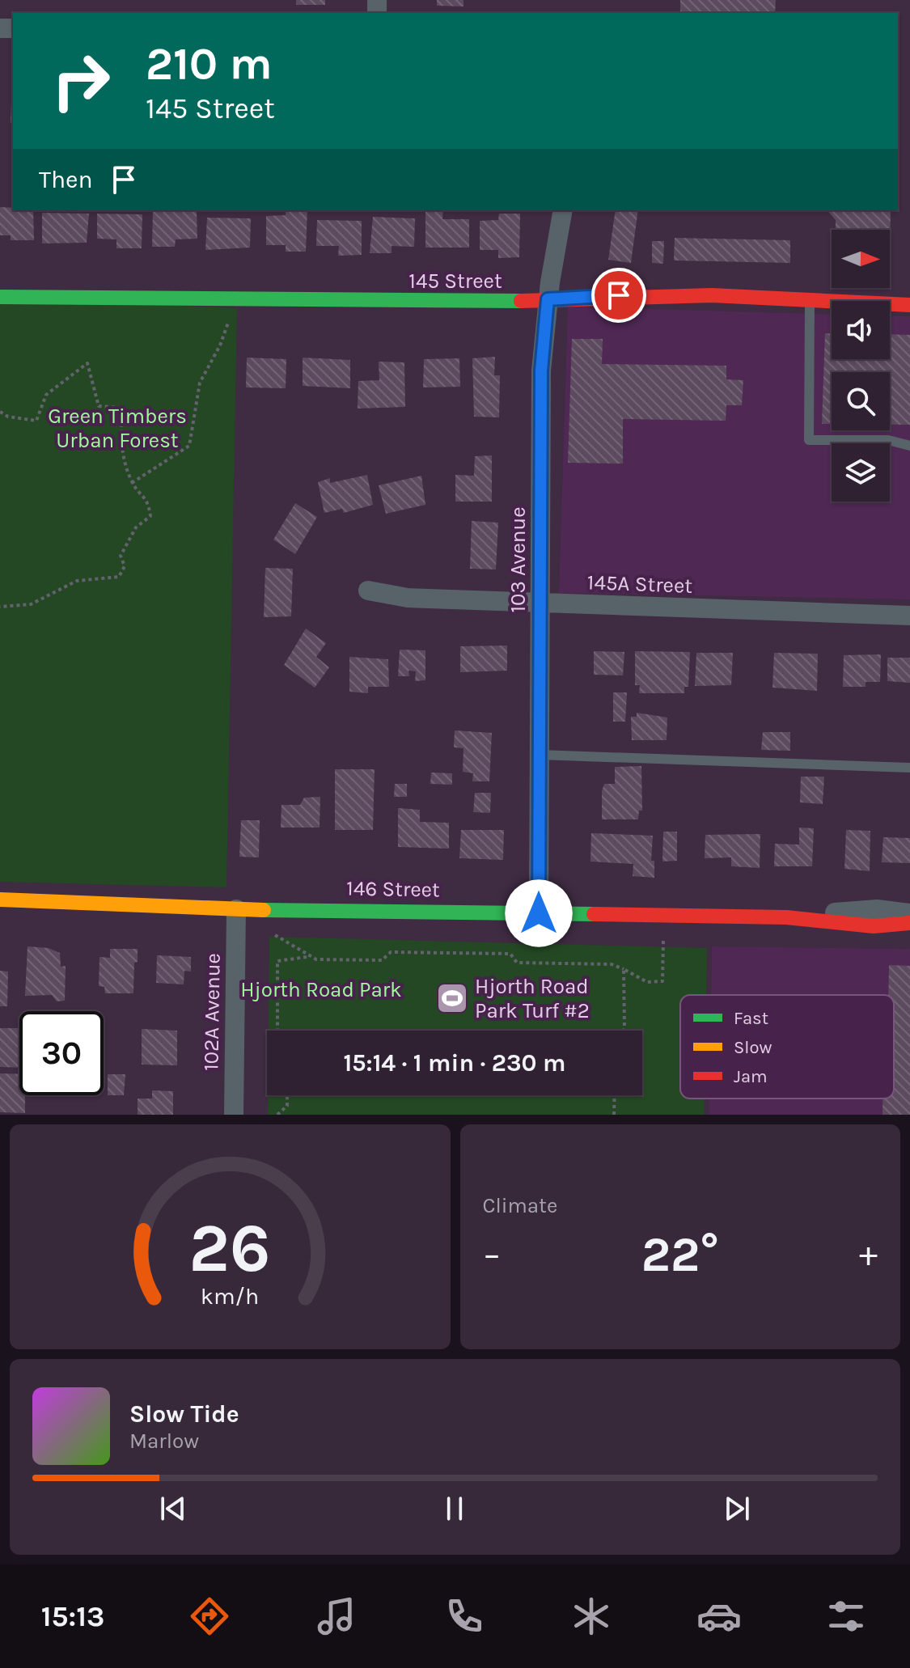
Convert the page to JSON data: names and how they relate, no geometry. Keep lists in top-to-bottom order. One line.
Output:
{"streets":{"street":["145 Street","103 Avenue","145A Street","146 Street","102A Avenue"]},"crossings":[["145 Street","103 Avenue"],["103 Avenue","145A Street"],["103 Avenue","146 Street"],["146 Street","102A Avenue"]],"parks":["Green Timbers Urban Forest","Hjorth Road Park"],"places":{"sports":["Hjorth Road Park Turf #2"]},"legend":["Fast","Slow","Jam"],"north":"right","page":{"turn":["210 m","145 Street"],"then":"Then","limit":"30","trip":"15:14 · 1 min · 230 m","tile":"Climate","heat":["−","22°","+"],"song":["Slow Tide","Marlow"],"tabs":"15:13","gauge":["26","km/h"]}}
